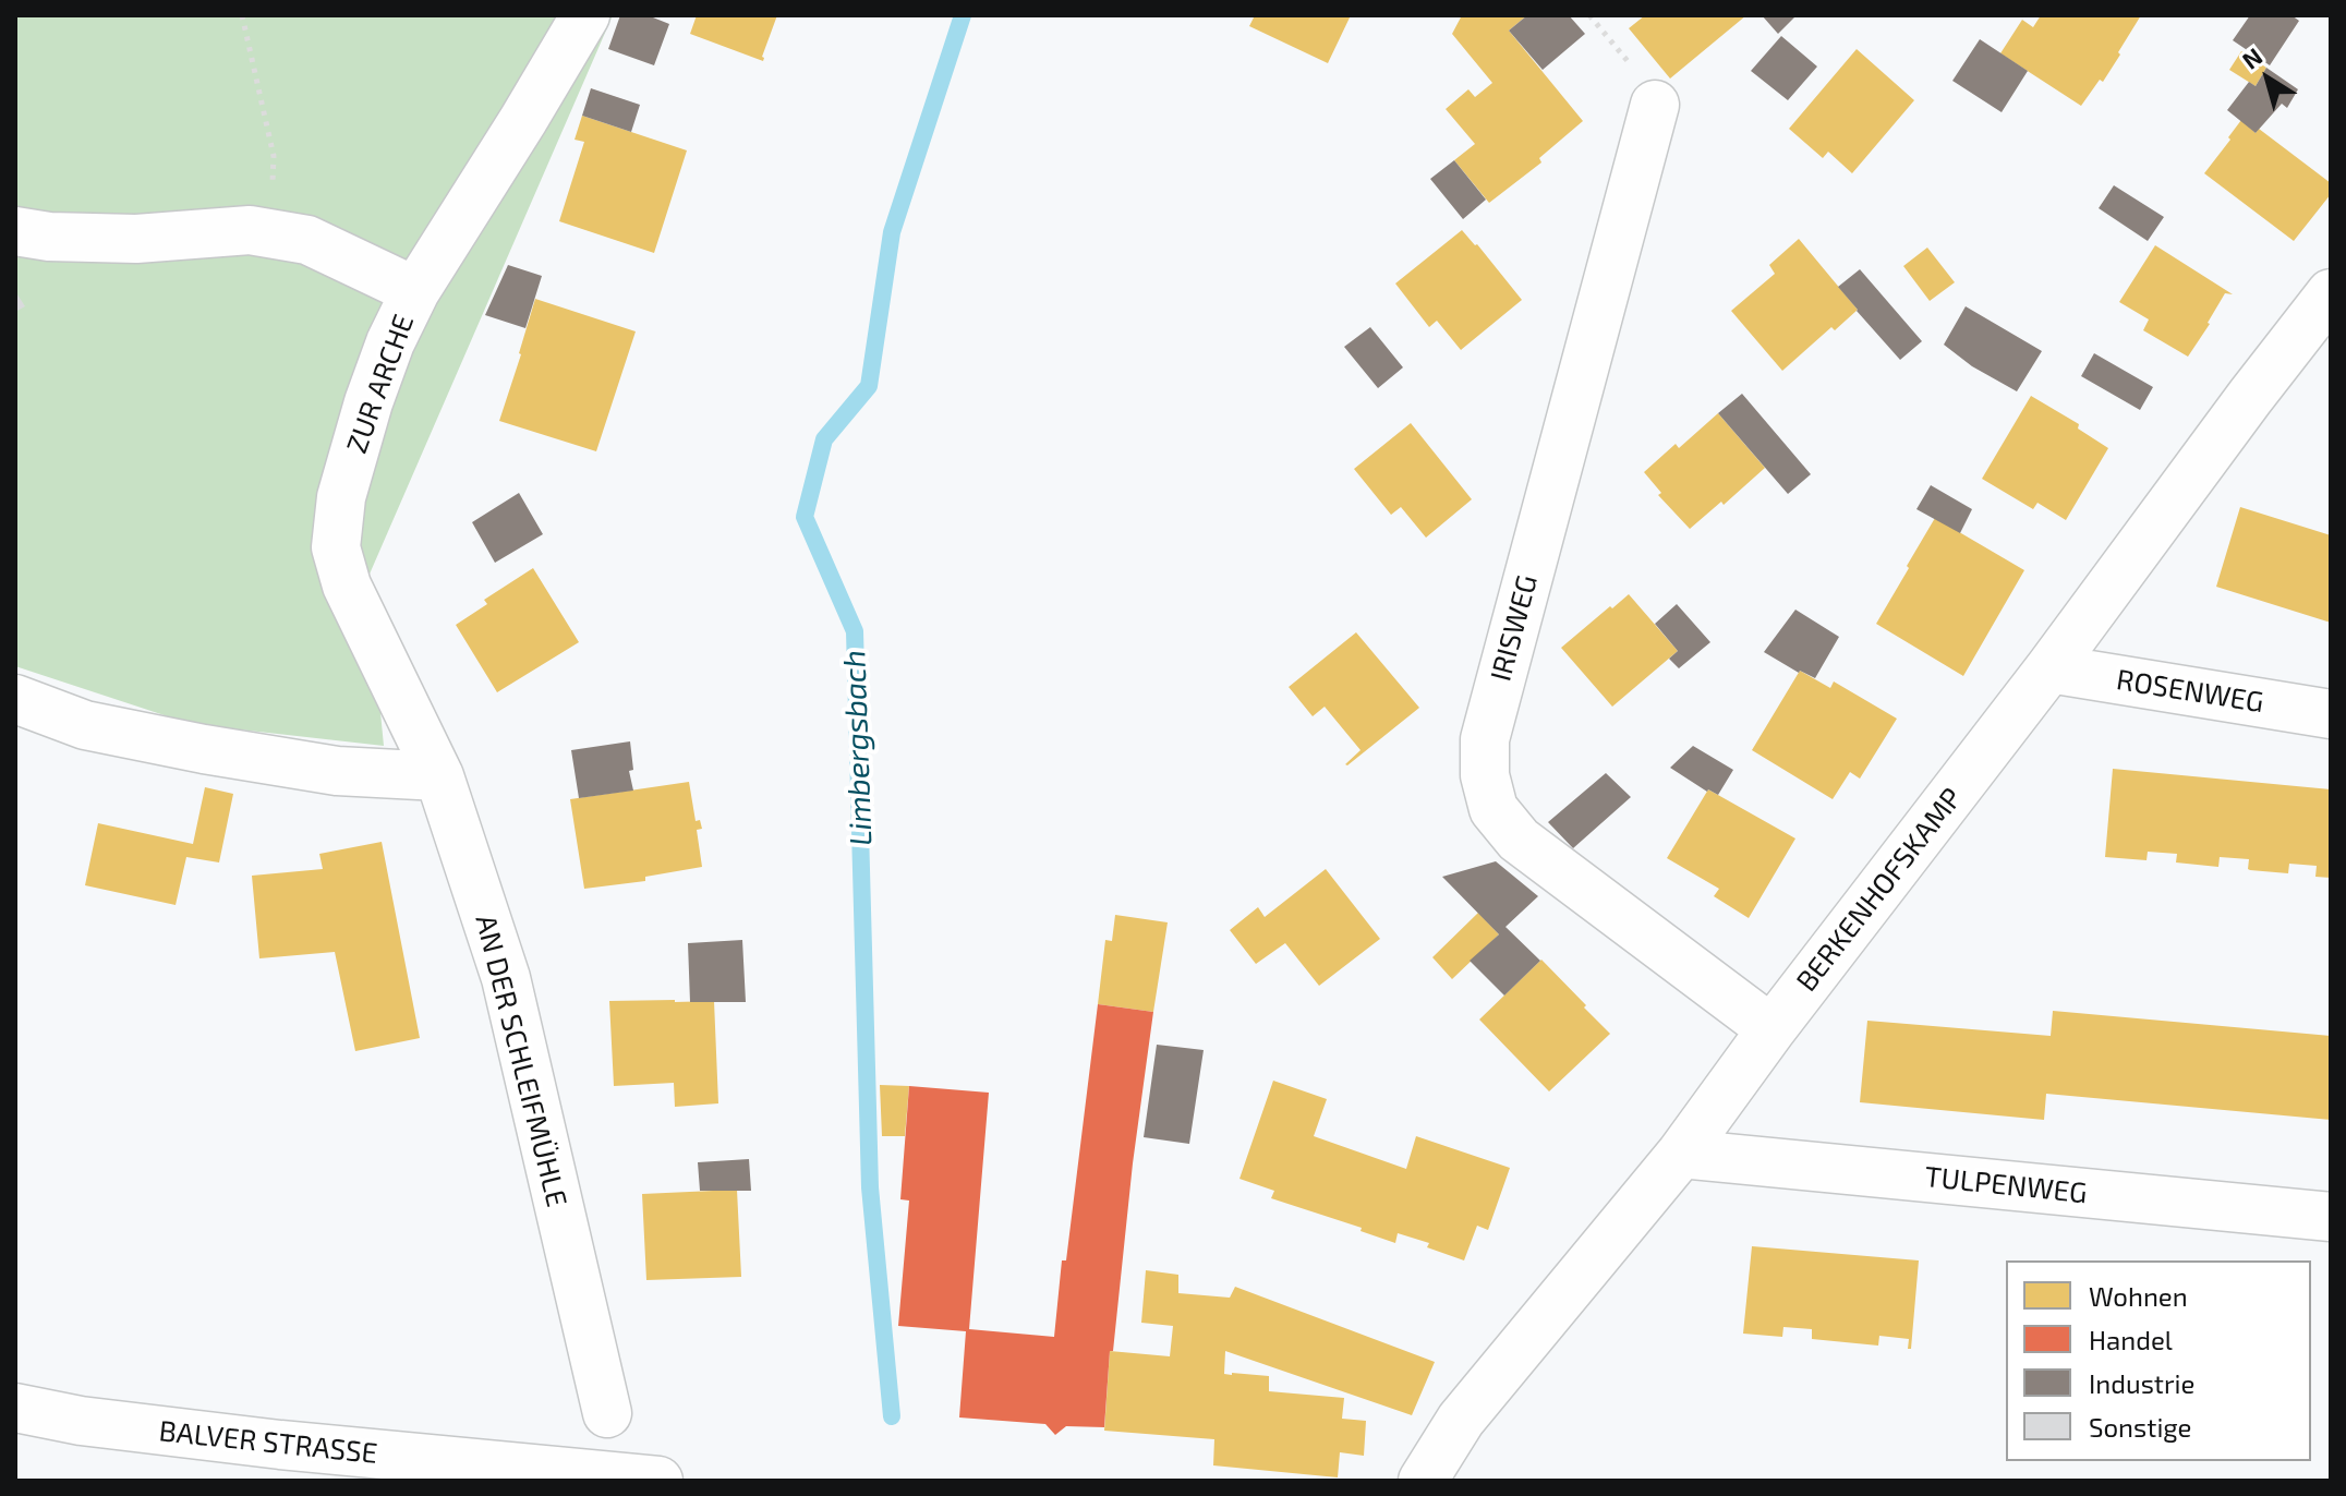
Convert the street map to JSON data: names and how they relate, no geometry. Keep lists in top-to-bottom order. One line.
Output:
{"streets":{"street":["ZUR ARCHE","IRISWEG","ROSENWEG","BERKENHOFSKAMP","AN DER SCHLEIFMÜHLE","TULPENWEG","BALVER STRASSE"]},"crossings":[["ZUR ARCHE","AN DER SCHLEIFMÜHLE"],["IRISWEG","BERKENHOFSKAMP"],["ROSENWEG","BERKENHOFSKAMP"],["BERKENHOFSKAMP","TULPENWEG"]],"water":["Limbergsbach"],"legend":["Wohnen","Handel","Industrie","Sonstige"],"north":"top left"}
